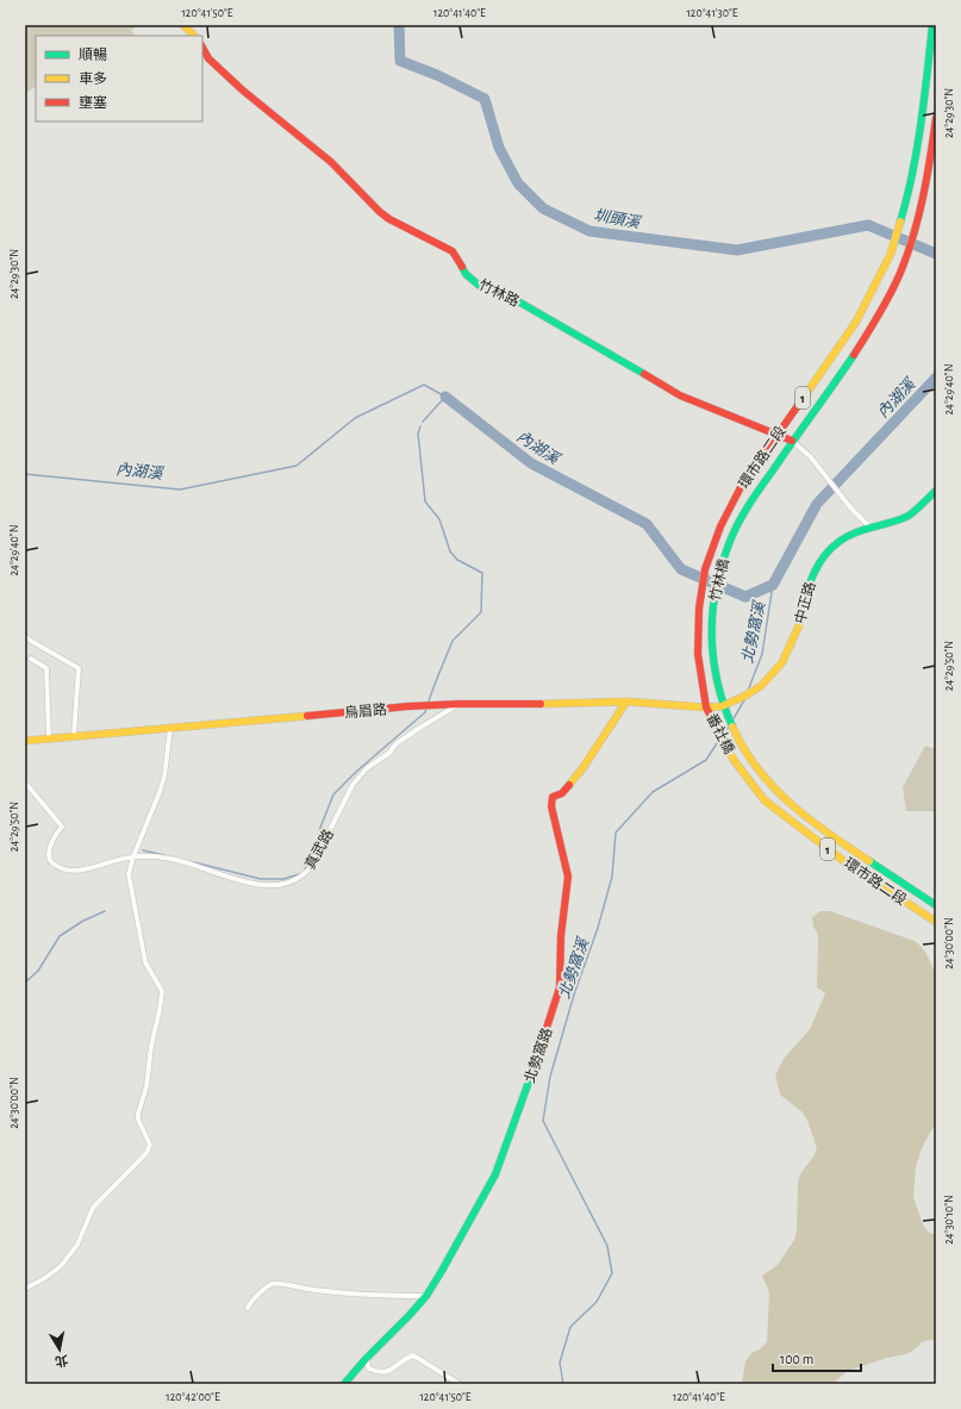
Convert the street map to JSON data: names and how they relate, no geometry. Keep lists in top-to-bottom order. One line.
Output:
{"streets":{"main road":["竹林路","1","環市路二段","竹林橋","中正路","烏眉路","番社橋","北勢窩路"],"street":["真武路"]},"crossings":[["竹林路","環市路二段"],["竹林路","中正路"],["環市路二段","竹林橋"],["環市路二段","番社橋"],["竹林橋","中正路"],["竹林橋","烏眉路"],["竹林橋","番社橋"],["中正路","烏眉路"],["中正路","番社橋"],["烏眉路","番社橋"],["烏眉路","真武路"],["烏眉路","北勢窩路"]],"water":["圳頭溪","內湖溪","北勢窩溪"],"legend":["順暢","車多","壅塞"],"scale_bar":"100 m","north":"bottom","coordinates":["120°41'50\"E","120°41'40\"E","120°41'30\"E","24°29'30\"N","24°29'40\"N","24°29'50\"N","24°30'00\"N","24°30'10\"N","120°42'00\"E"]}
